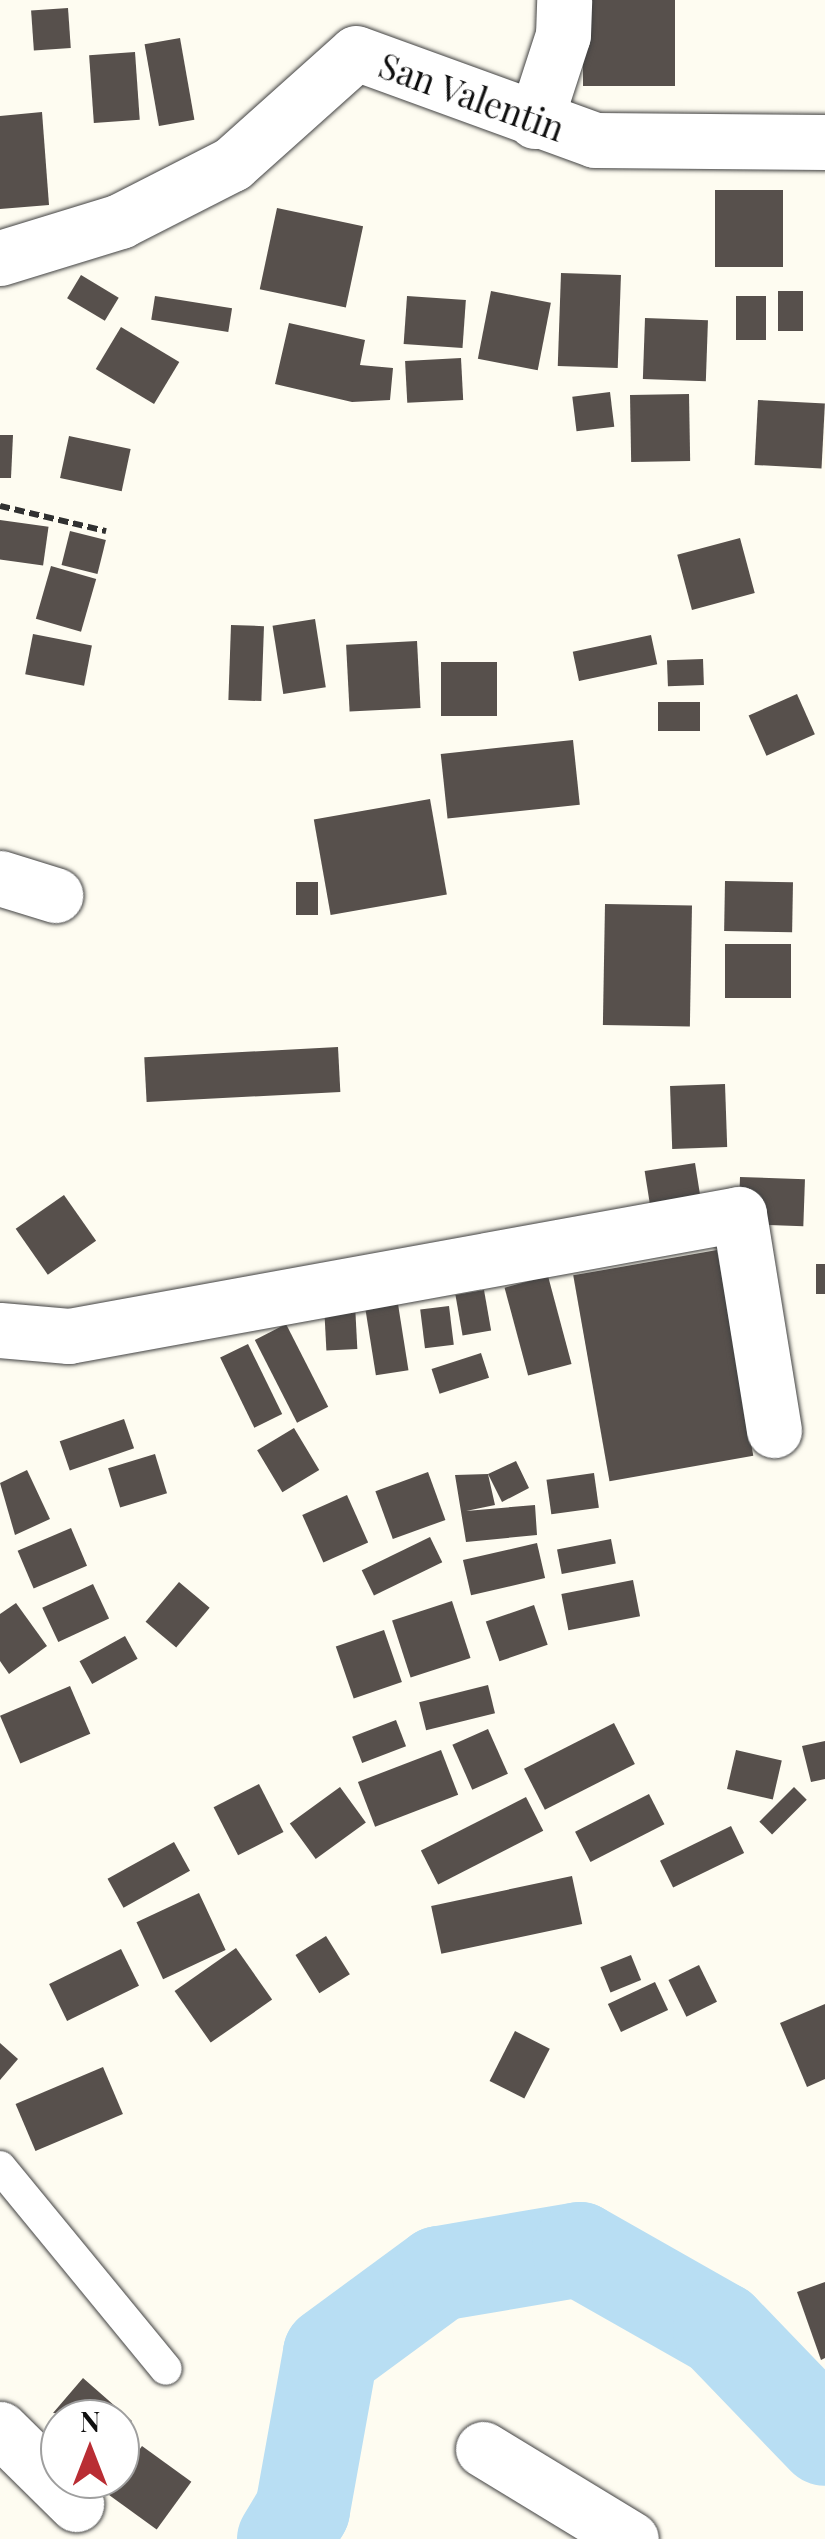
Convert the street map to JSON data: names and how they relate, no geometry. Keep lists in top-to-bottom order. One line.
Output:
{"streets":{"street":["San Valentin"]},"north":"top"}
